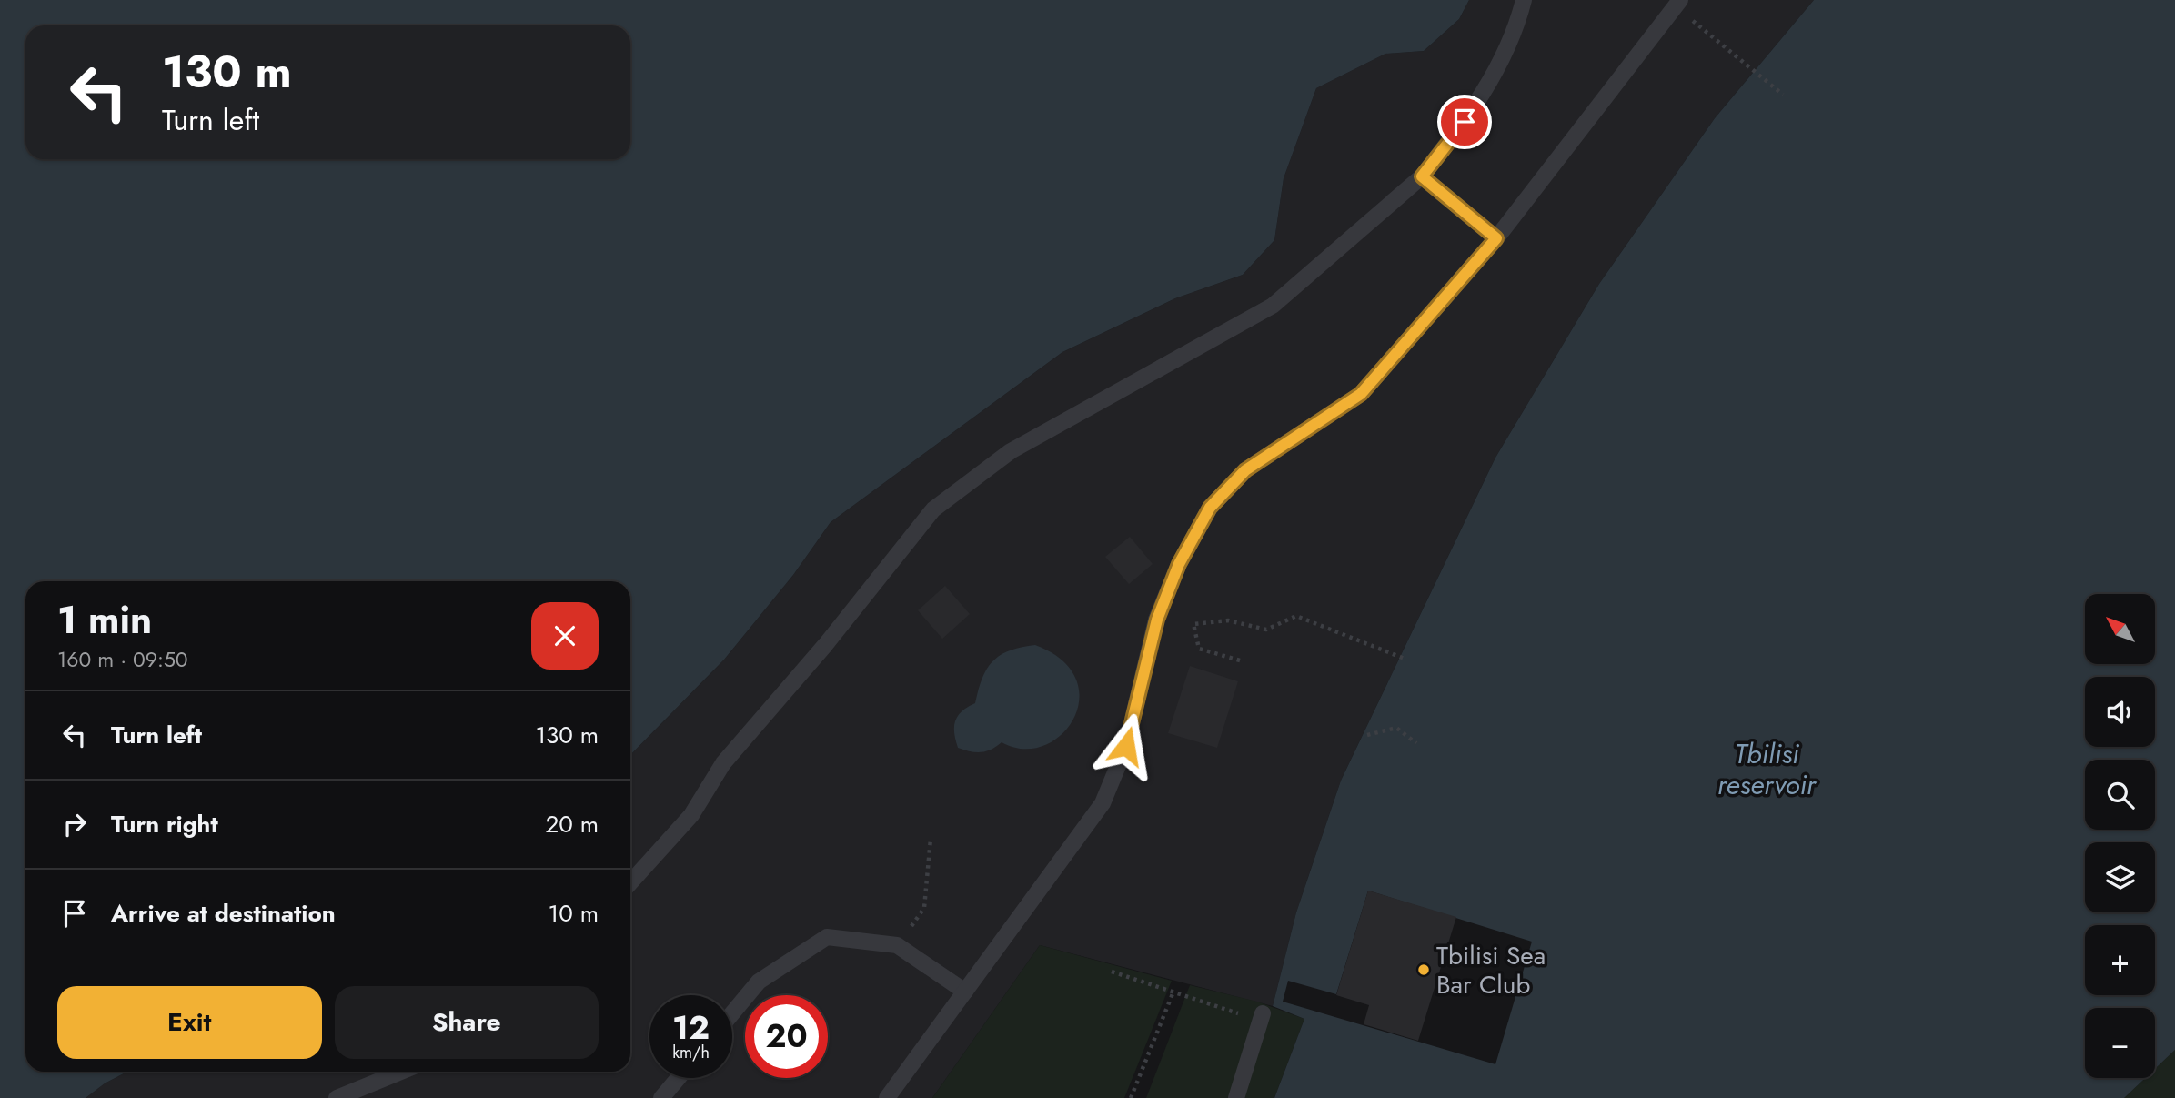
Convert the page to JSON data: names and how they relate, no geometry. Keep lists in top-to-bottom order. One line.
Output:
{"water":["Tbilisi reservoir"],"places":["Tbilisi Sea Bar Club"],"north":"top left","page":{"turn":["130 m","Turn left"],"heading":["1 min","160 m · 09:50"],"map_buttons":["+","−"],"list":[{"name":"Turn left","value":"130 m"},{"name":"Turn right","value":"20 m"},{"name":"Arrive at destination","value":"10 m"}],"buttons":["Exit","Share"],"speed":"12 km/h","limit":"20"}}
